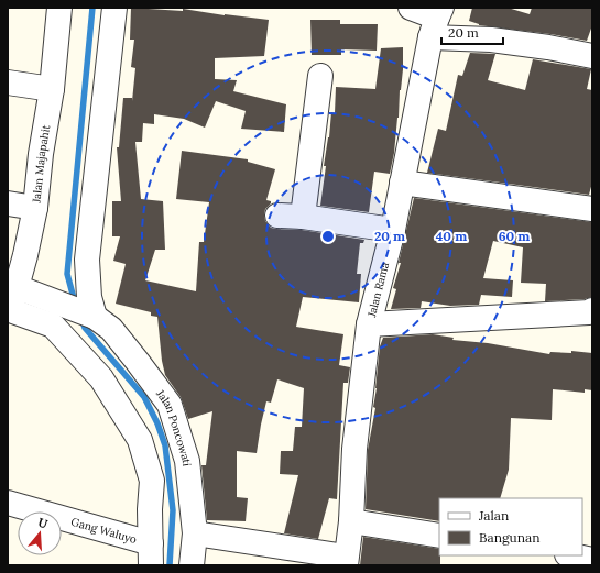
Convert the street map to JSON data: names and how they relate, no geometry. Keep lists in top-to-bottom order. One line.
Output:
{"streets":{"street":["Jalan Majapahit","Jalan Rama","Jalan Poncowati","Gang Waluyo"]},"crossings":[["Jalan Majapahit","Jalan Poncowati"]],"legend":["Jalan","Bangunan"],"scale_bar":"20 m","north":"top","rings":["20 m","40 m","60 m"]}
